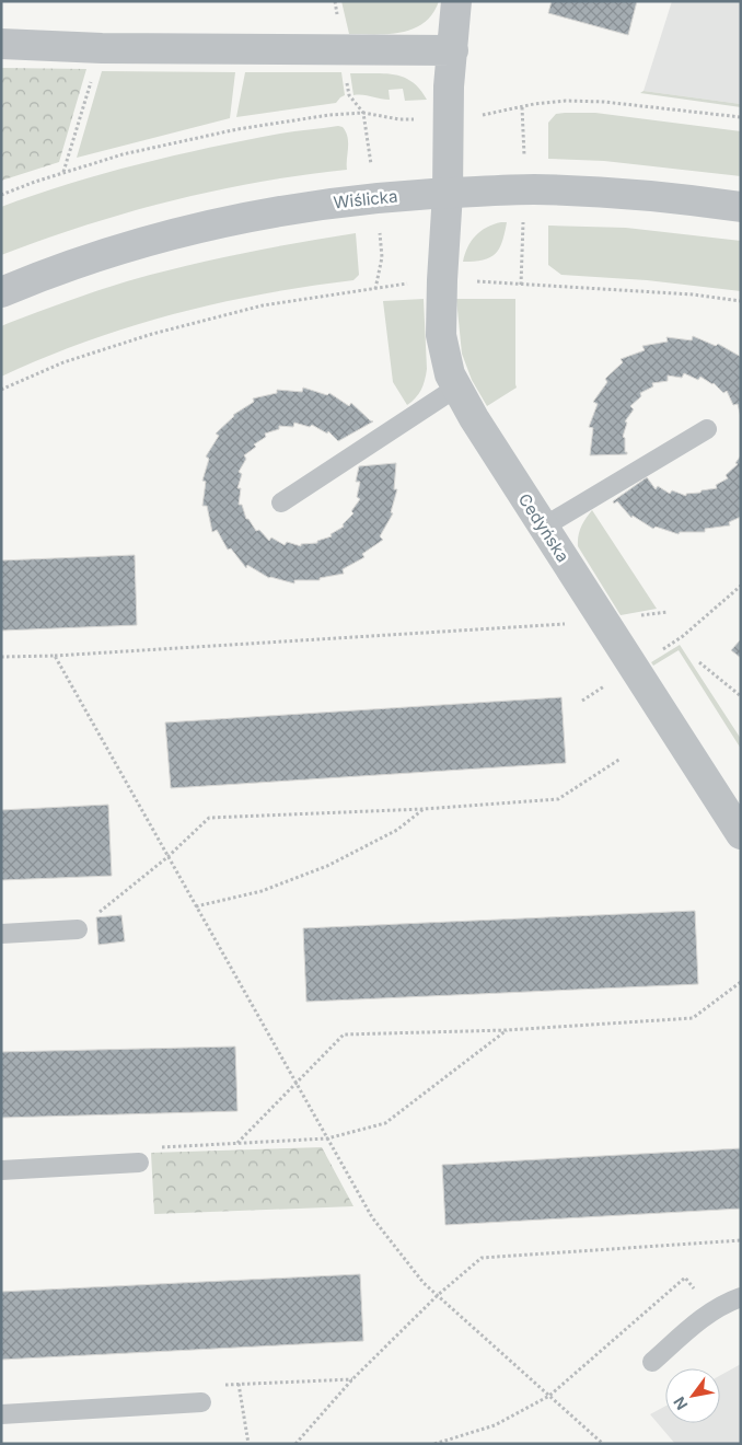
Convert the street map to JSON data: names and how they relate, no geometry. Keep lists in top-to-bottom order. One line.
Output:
{"streets":{"street":["Wiślicka","Cedyńska"]},"crossings":[["Wiślicka","Cedyńska"]],"north":"bottom left"}
